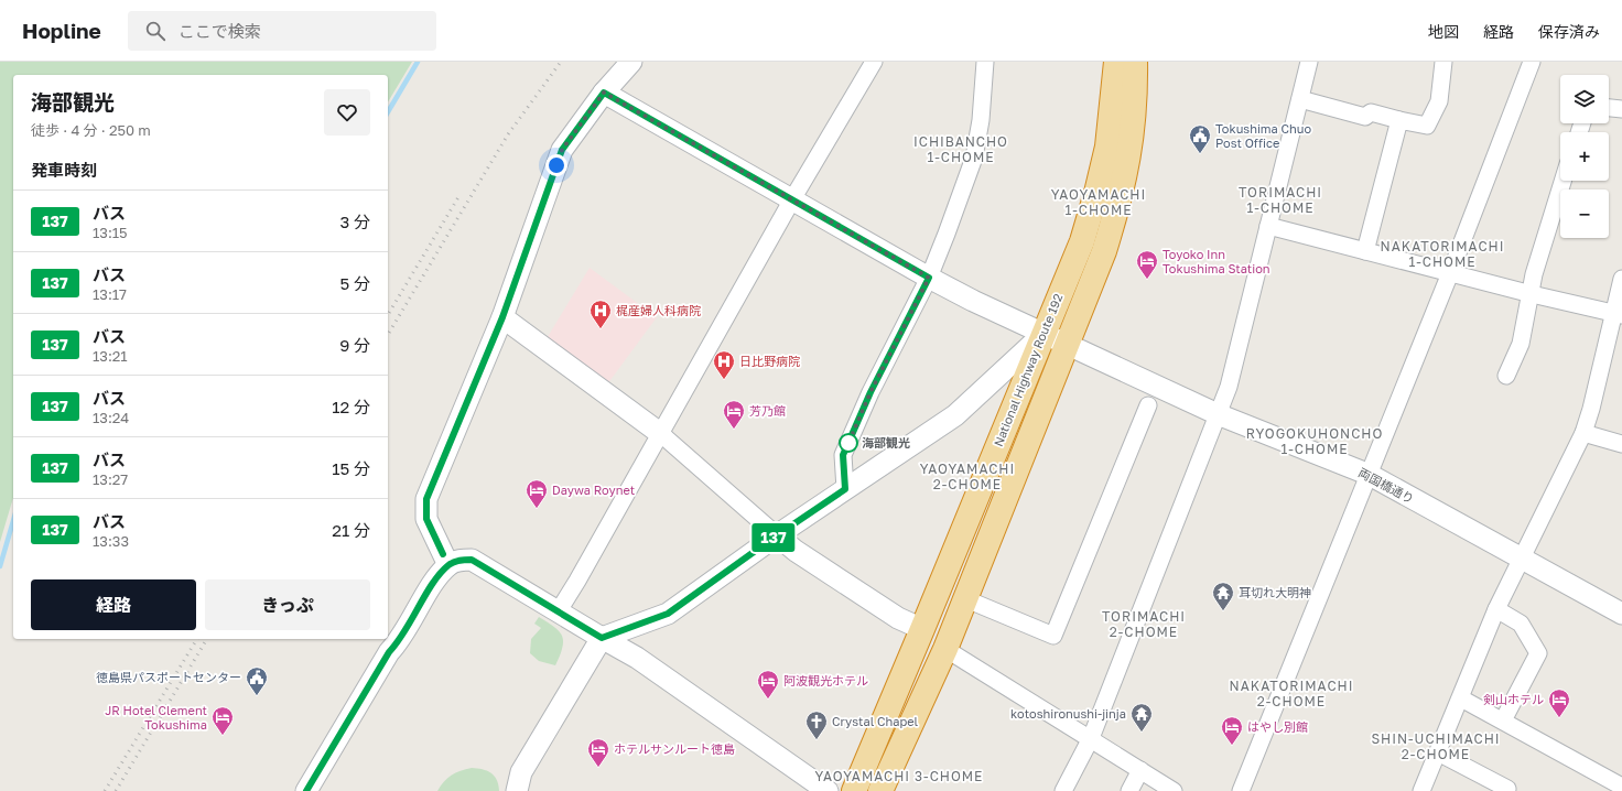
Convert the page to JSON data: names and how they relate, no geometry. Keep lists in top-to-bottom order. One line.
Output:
{"streets":{"highway":["National Highway Route 192"],"street":["両国橋通り"]},"crossings":[["National Highway Route 192","両国橋通り"]],"districts":["ICHIBANCHO 1-CHOME","TORIMACHI 1-CHOME","YAOYAMACHI 1-CHOME","NAKATORIMACHI 1-CHOME","RYOGOKUHONCHO 1-CHOME","YAOYAMACHI 2-CHOME","TORIMACHI 2-CHOME","NAKATORIMACHI 2-CHOME","SHIN-UCHIMACHI 2-CHOME","YAOYAMACHI 3-CHOME"],"places":{"public building":["Tokushima Chuo Post Office","徳島県パスポートセンター"],"hotel":["Toyoko Inn Tokushima Station","芳乃館","Daywa Roynet","阿波観光ホテル","剣山ホテル","JR Hotel Clement Tokushima","はやし別館","ホテルサンルート徳島"],"hospital":["梶産婦人科病院","日比野病院"],"other":["海部観光"],"temple":["耳切れ大明神","kotoshironushi-jinja"],"church":["Crystal Chapel"]},"lines":["bus line 137"],"page":{"header":"Hopline","search":"ここで検索","nav":["地図","経路","保存済み"],"on_map":"137","map_buttons":["+","−"],"heading":[["海部観光","徒歩 · 4 分 · 250 m"],"発車時刻"],"list":[{"mark":"137","name":"バス","note":"13:15","value":"3 分"},{"mark":"137","name":"バス","note":"13:17","value":"5 分"},{"mark":"137","name":"バス","note":"13:21","value":"9 分"},{"mark":"137","name":"バス","note":"13:24","value":"12 分"},{"mark":"137","name":"バス","note":"13:27","value":"15 分"},{"mark":"137","name":"バス","note":"13:33","value":"21 分"}],"buttons":["経路","きっぷ"]}}
